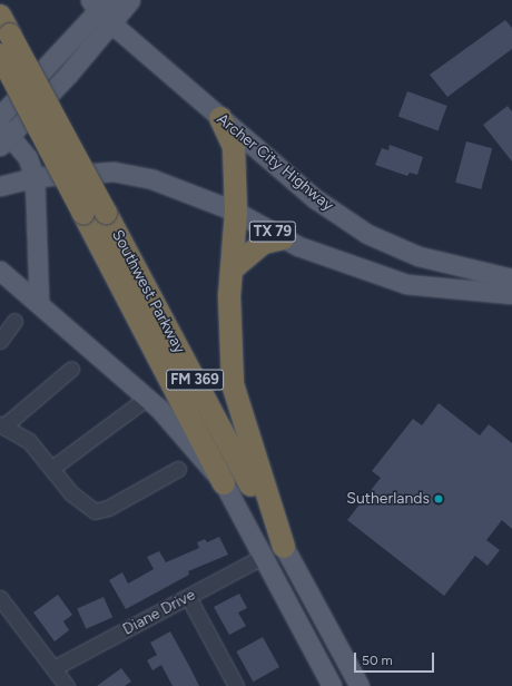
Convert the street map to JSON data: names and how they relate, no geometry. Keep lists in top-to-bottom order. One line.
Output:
{"streets":{"highway":["Southwest Parkway","FM 369"],"main road":["Archer City Highway","TX 79"],"street":["Diane Drive"]},"crossings":[["Southwest Parkway","Diane Drive"]],"places":["Sutherlands"],"scale_bar":"50 m"}
